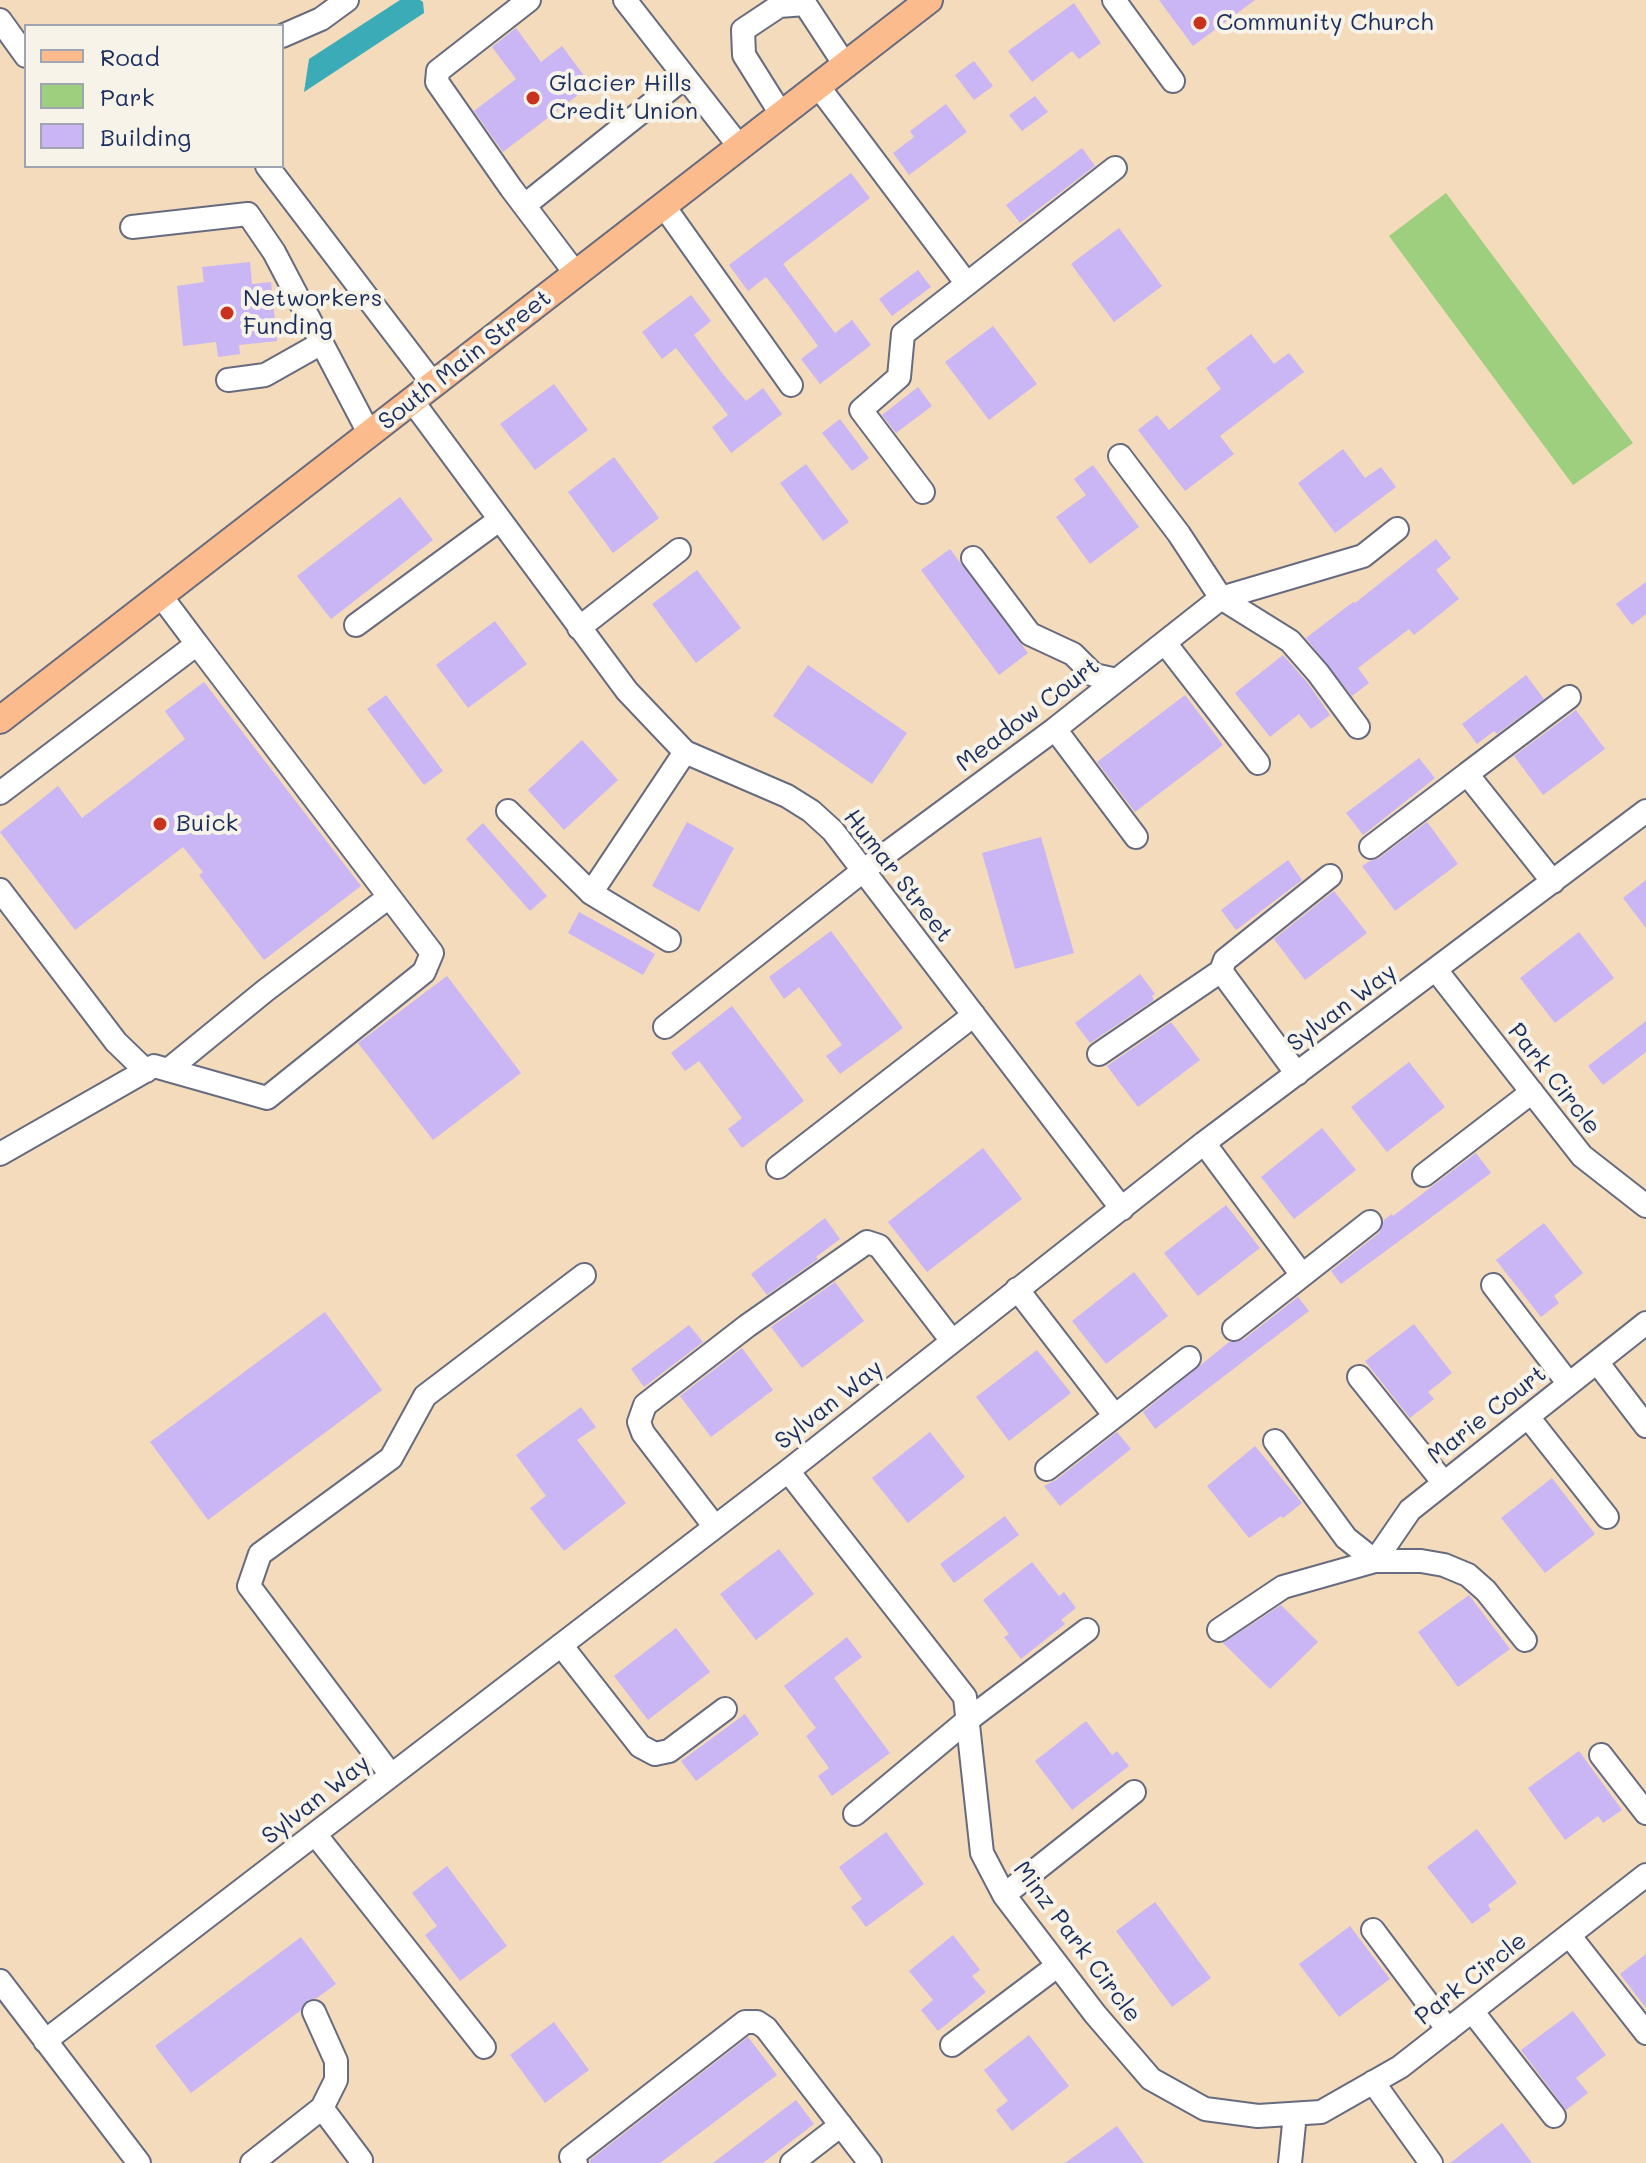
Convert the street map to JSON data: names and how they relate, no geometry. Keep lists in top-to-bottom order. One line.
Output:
{"streets":{"main road":["South Main Street"],"street":["Meadow Court","Humar Street","Sylvan Way","Park Circle","Marie Court","Minz Park Circle"]},"crossings":[["South Main Street","Humar Street"],["Meadow Court","Humar Street"],["Humar Street","Sylvan Way"],["Sylvan Way","Park Circle"],["Sylvan Way","Minz Park Circle"],["Park Circle","Minz Park Circle"]],"places":["Community Church","Glacier Hills Credit Union","Networkers Funding","Buick"],"legend":["Road","Park","Building"]}
